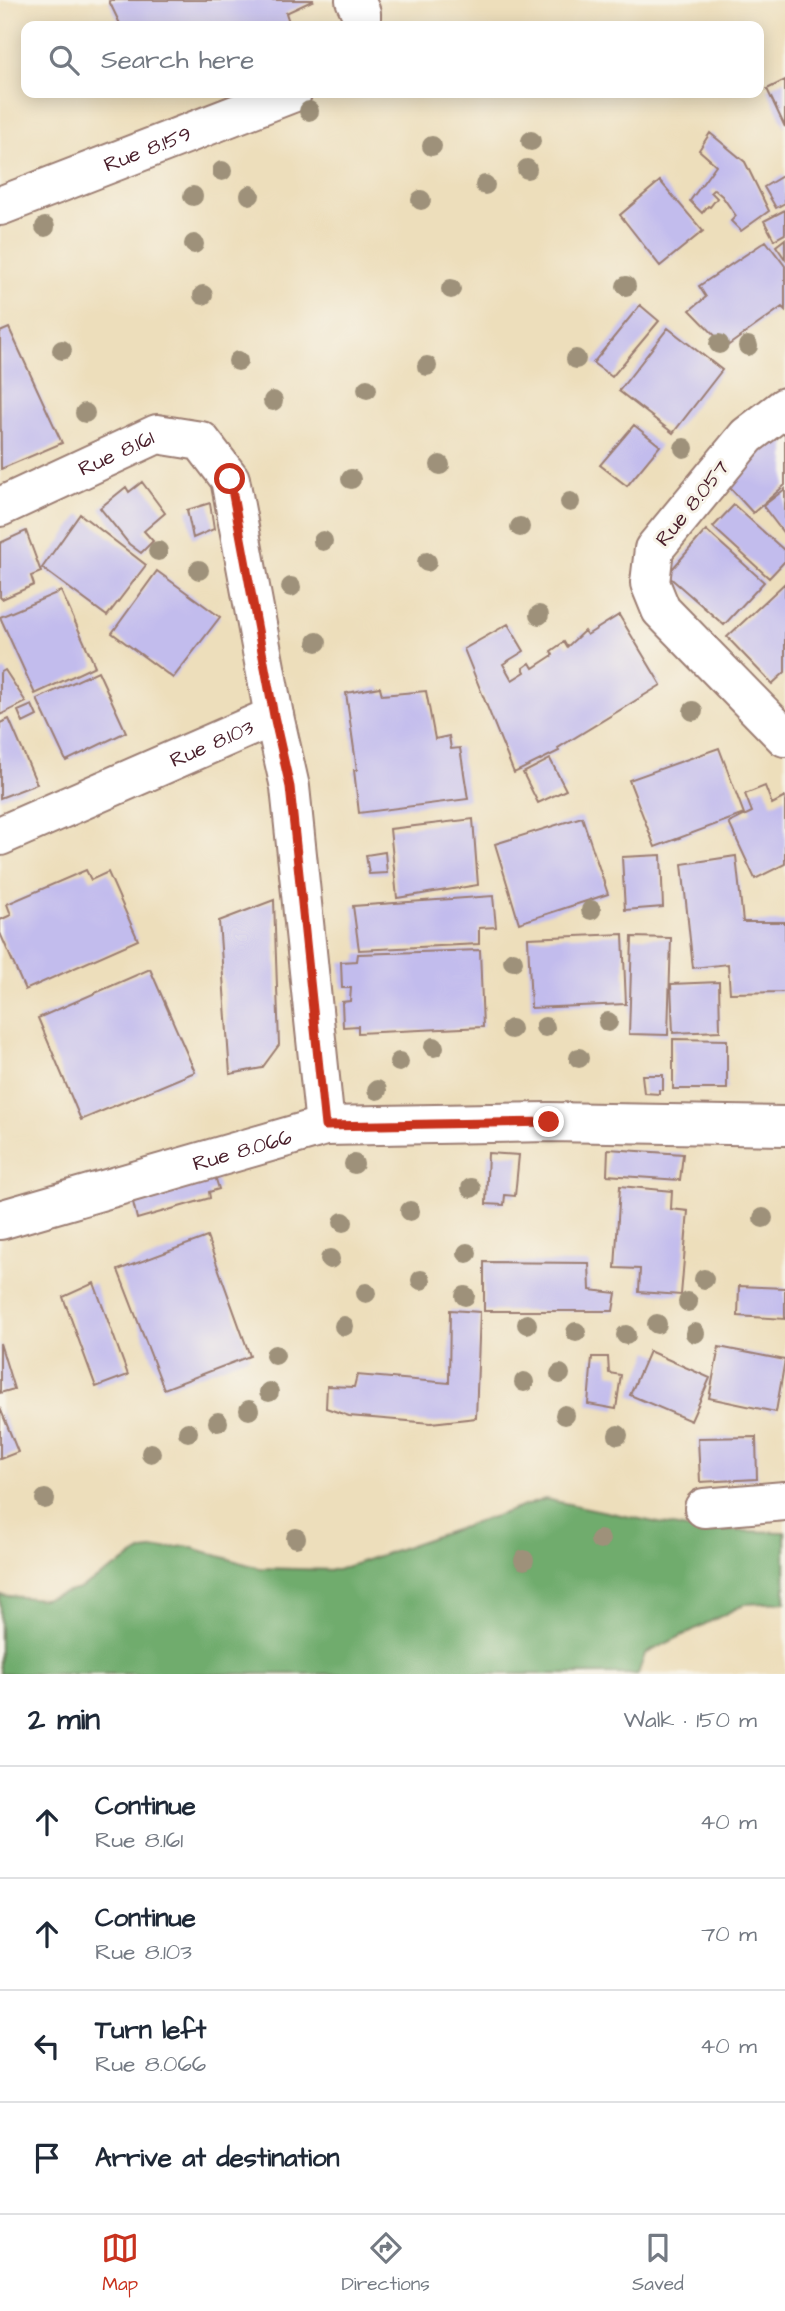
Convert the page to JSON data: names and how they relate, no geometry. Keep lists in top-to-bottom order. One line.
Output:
{"streets":{"street":["Rue 8.159","Rue 8.161","Rue 8.057","Rue 8.103","Rue 8.066"]},"crossings":[["Rue 8.161","Rue 8.103"],["Rue 8.103","Rue 8.066"]],"page":{"search":"Search here","heading":["2 min","Walk · 150 m"],"list":[["Continue","Rue 8.161","40 m"],["Continue","Rue 8.103","70 m"],["Turn left","Rue 8.066","40 m"],"Arrive at destination"],"nav":["Map","Directions","Saved"]}}
